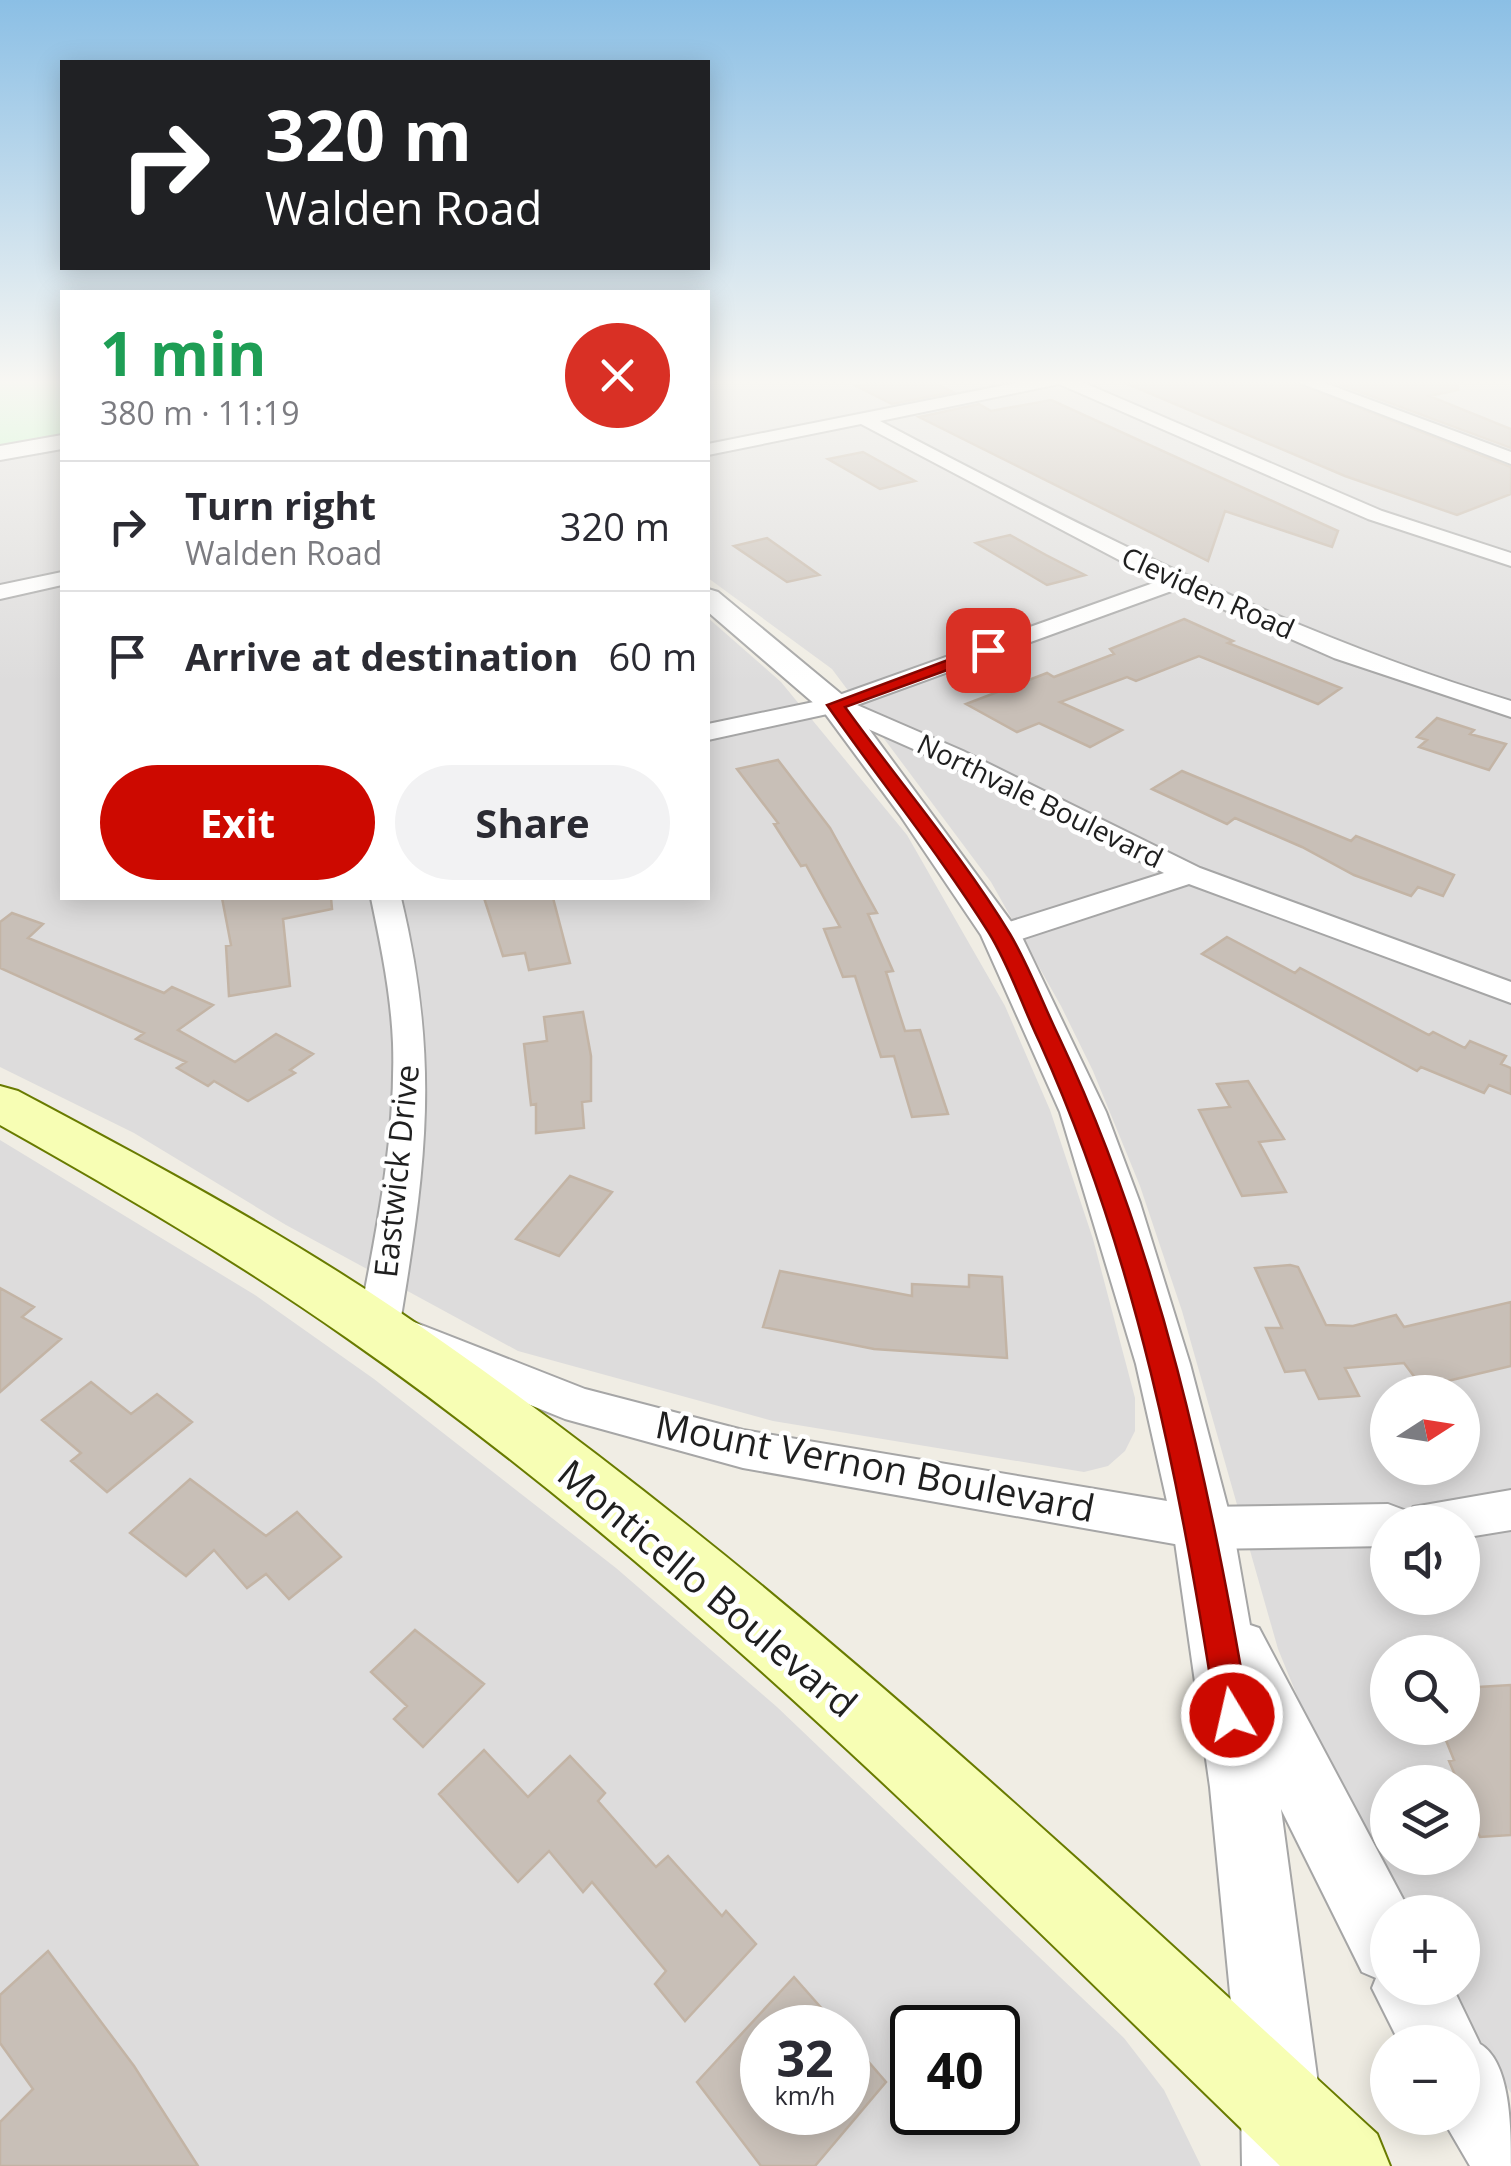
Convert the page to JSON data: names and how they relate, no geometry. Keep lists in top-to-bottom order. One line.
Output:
{"streets":{"main road":["Monticello Boulevard"],"street":["Cleviden Road","Northvale Boulevard","Eastwick Drive","Mount Vernon Boulevard"]},"crossings":[["Eastwick Drive","Mount Vernon Boulevard"],["Eastwick Drive","Monticello Boulevard"],["Mount Vernon Boulevard","Monticello Boulevard"]],"north":"right","page":{"turn":["320 m","Walden Road"],"heading":["1 min","380 m · 11:19"],"list":[{"name":"Turn right","note":"Walden Road","value":"320 m"},{"name":"Arrive at destination","value":"60 m"}],"buttons":["Exit","Share"],"map_buttons":["+","−"],"speed":"32 km/h","limit":"40"}}
